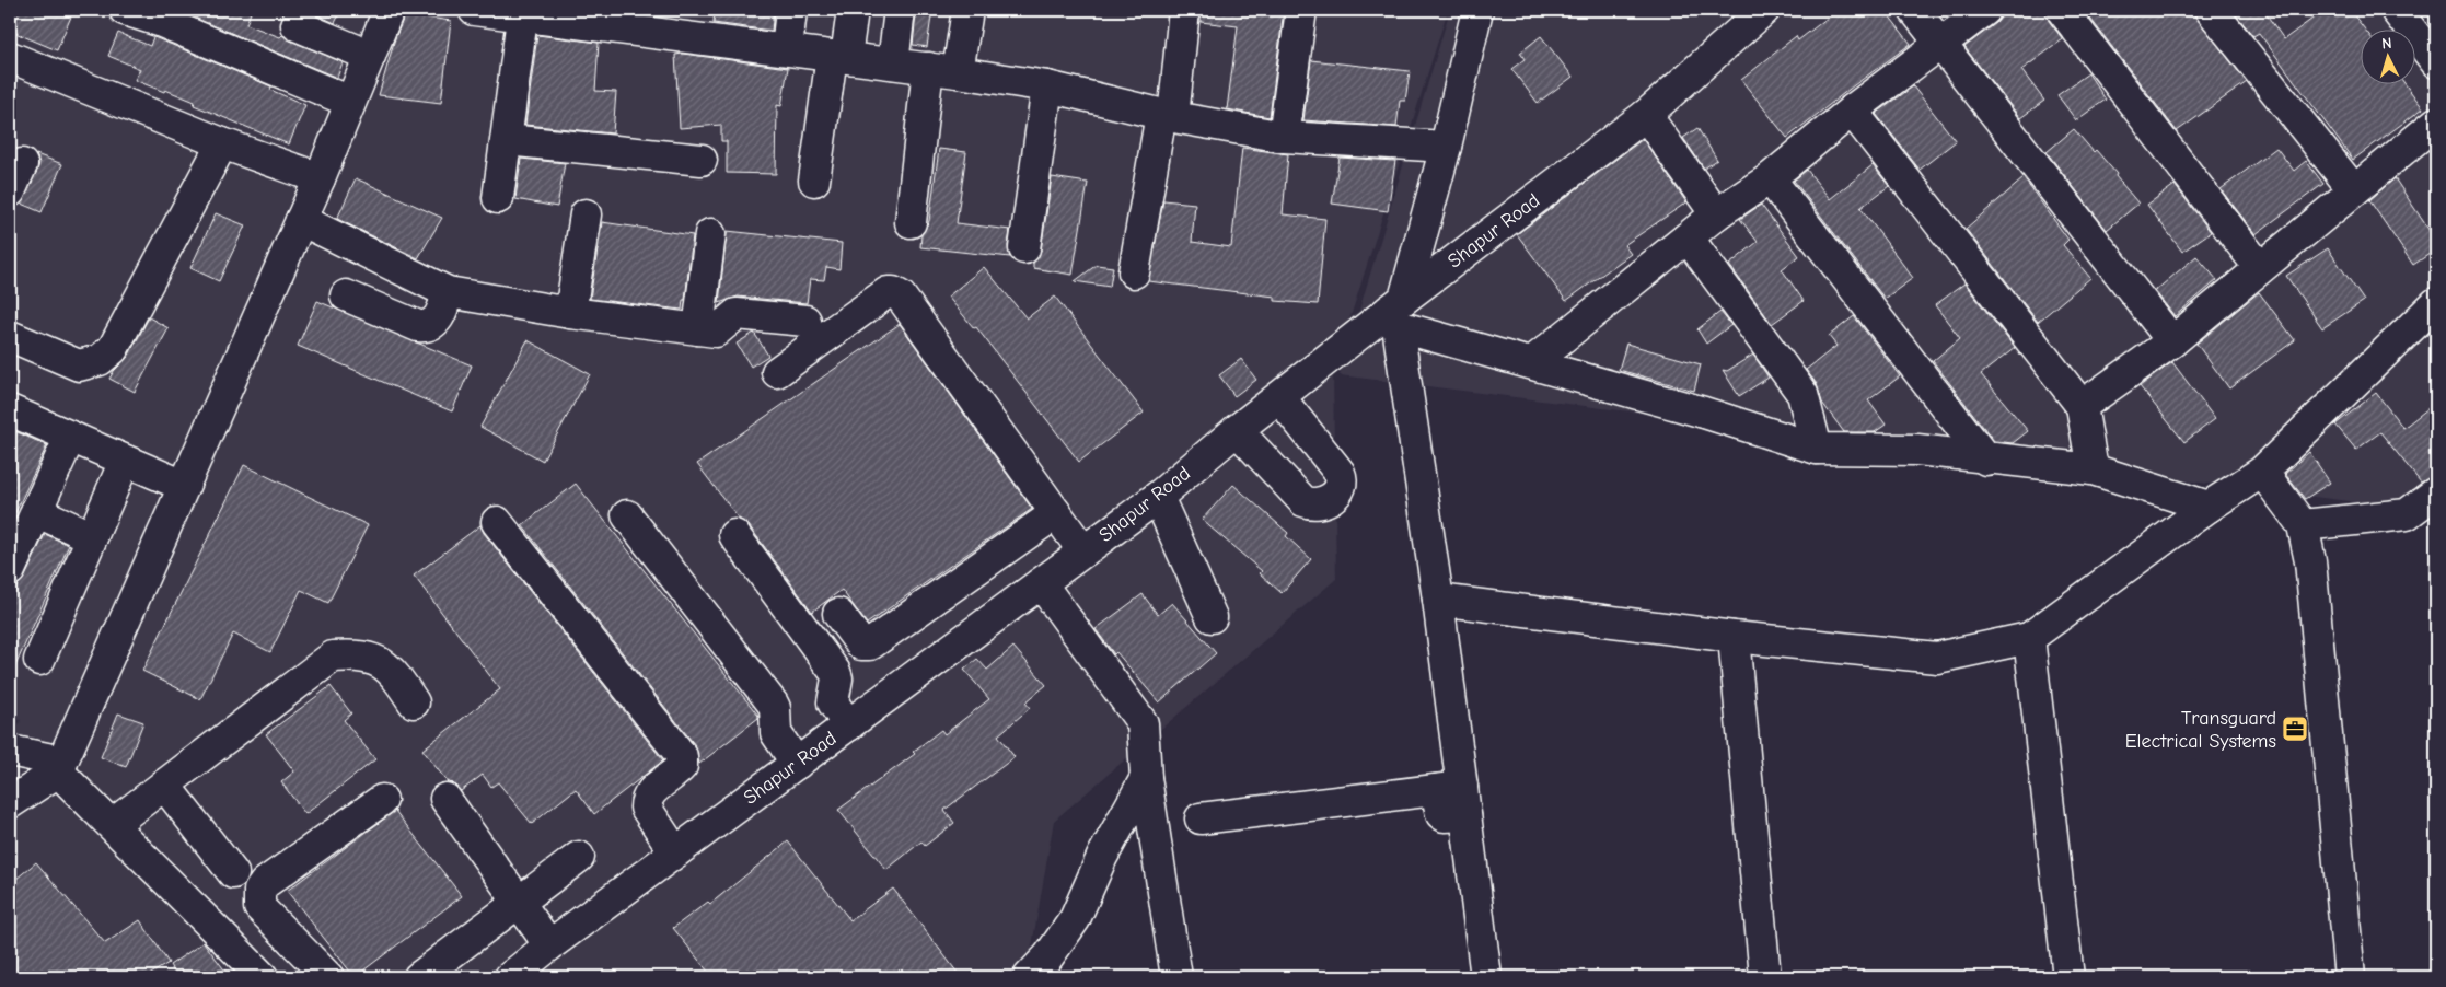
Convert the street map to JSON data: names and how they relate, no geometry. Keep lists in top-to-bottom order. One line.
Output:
{"streets":{"street":["Shapur Road"]},"places":{"office":["Transguard Electrical Systems"]},"north":"top"}
